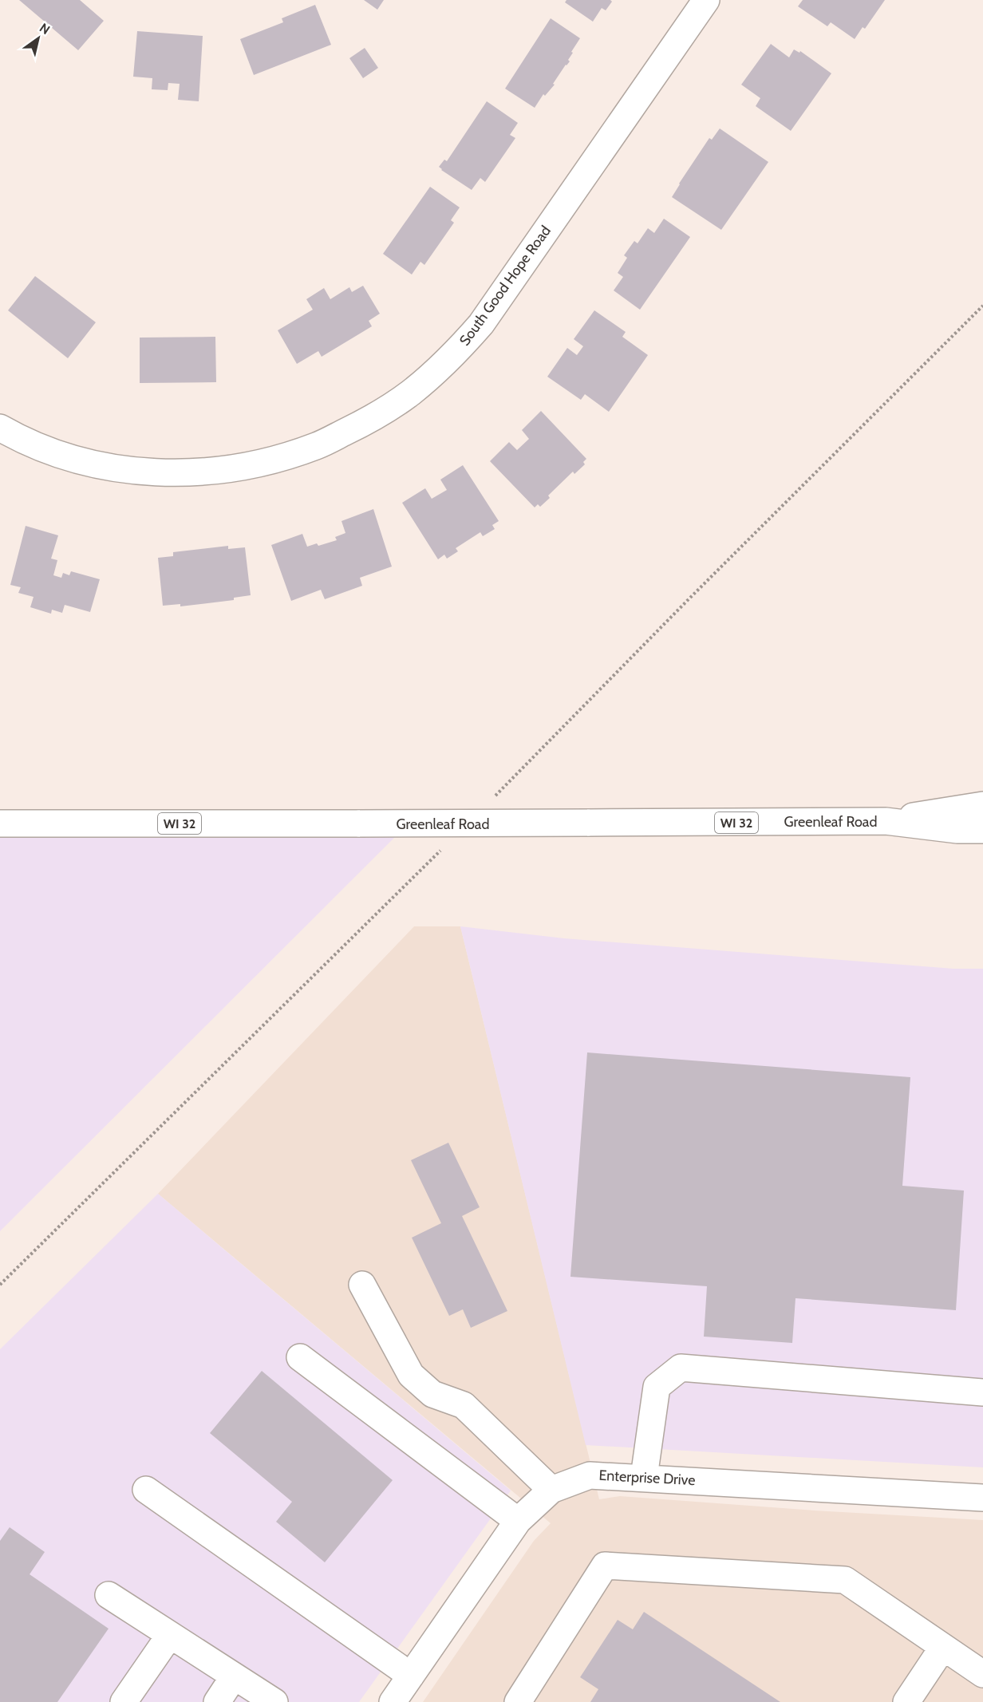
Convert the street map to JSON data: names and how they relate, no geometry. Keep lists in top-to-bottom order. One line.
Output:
{"streets":{"street":["South Good Hope Road","Greenleaf Road","WI 32","Enterprise Drive"]},"crossings":[["Greenleaf Road","WI 32"]],"north":"top right"}
